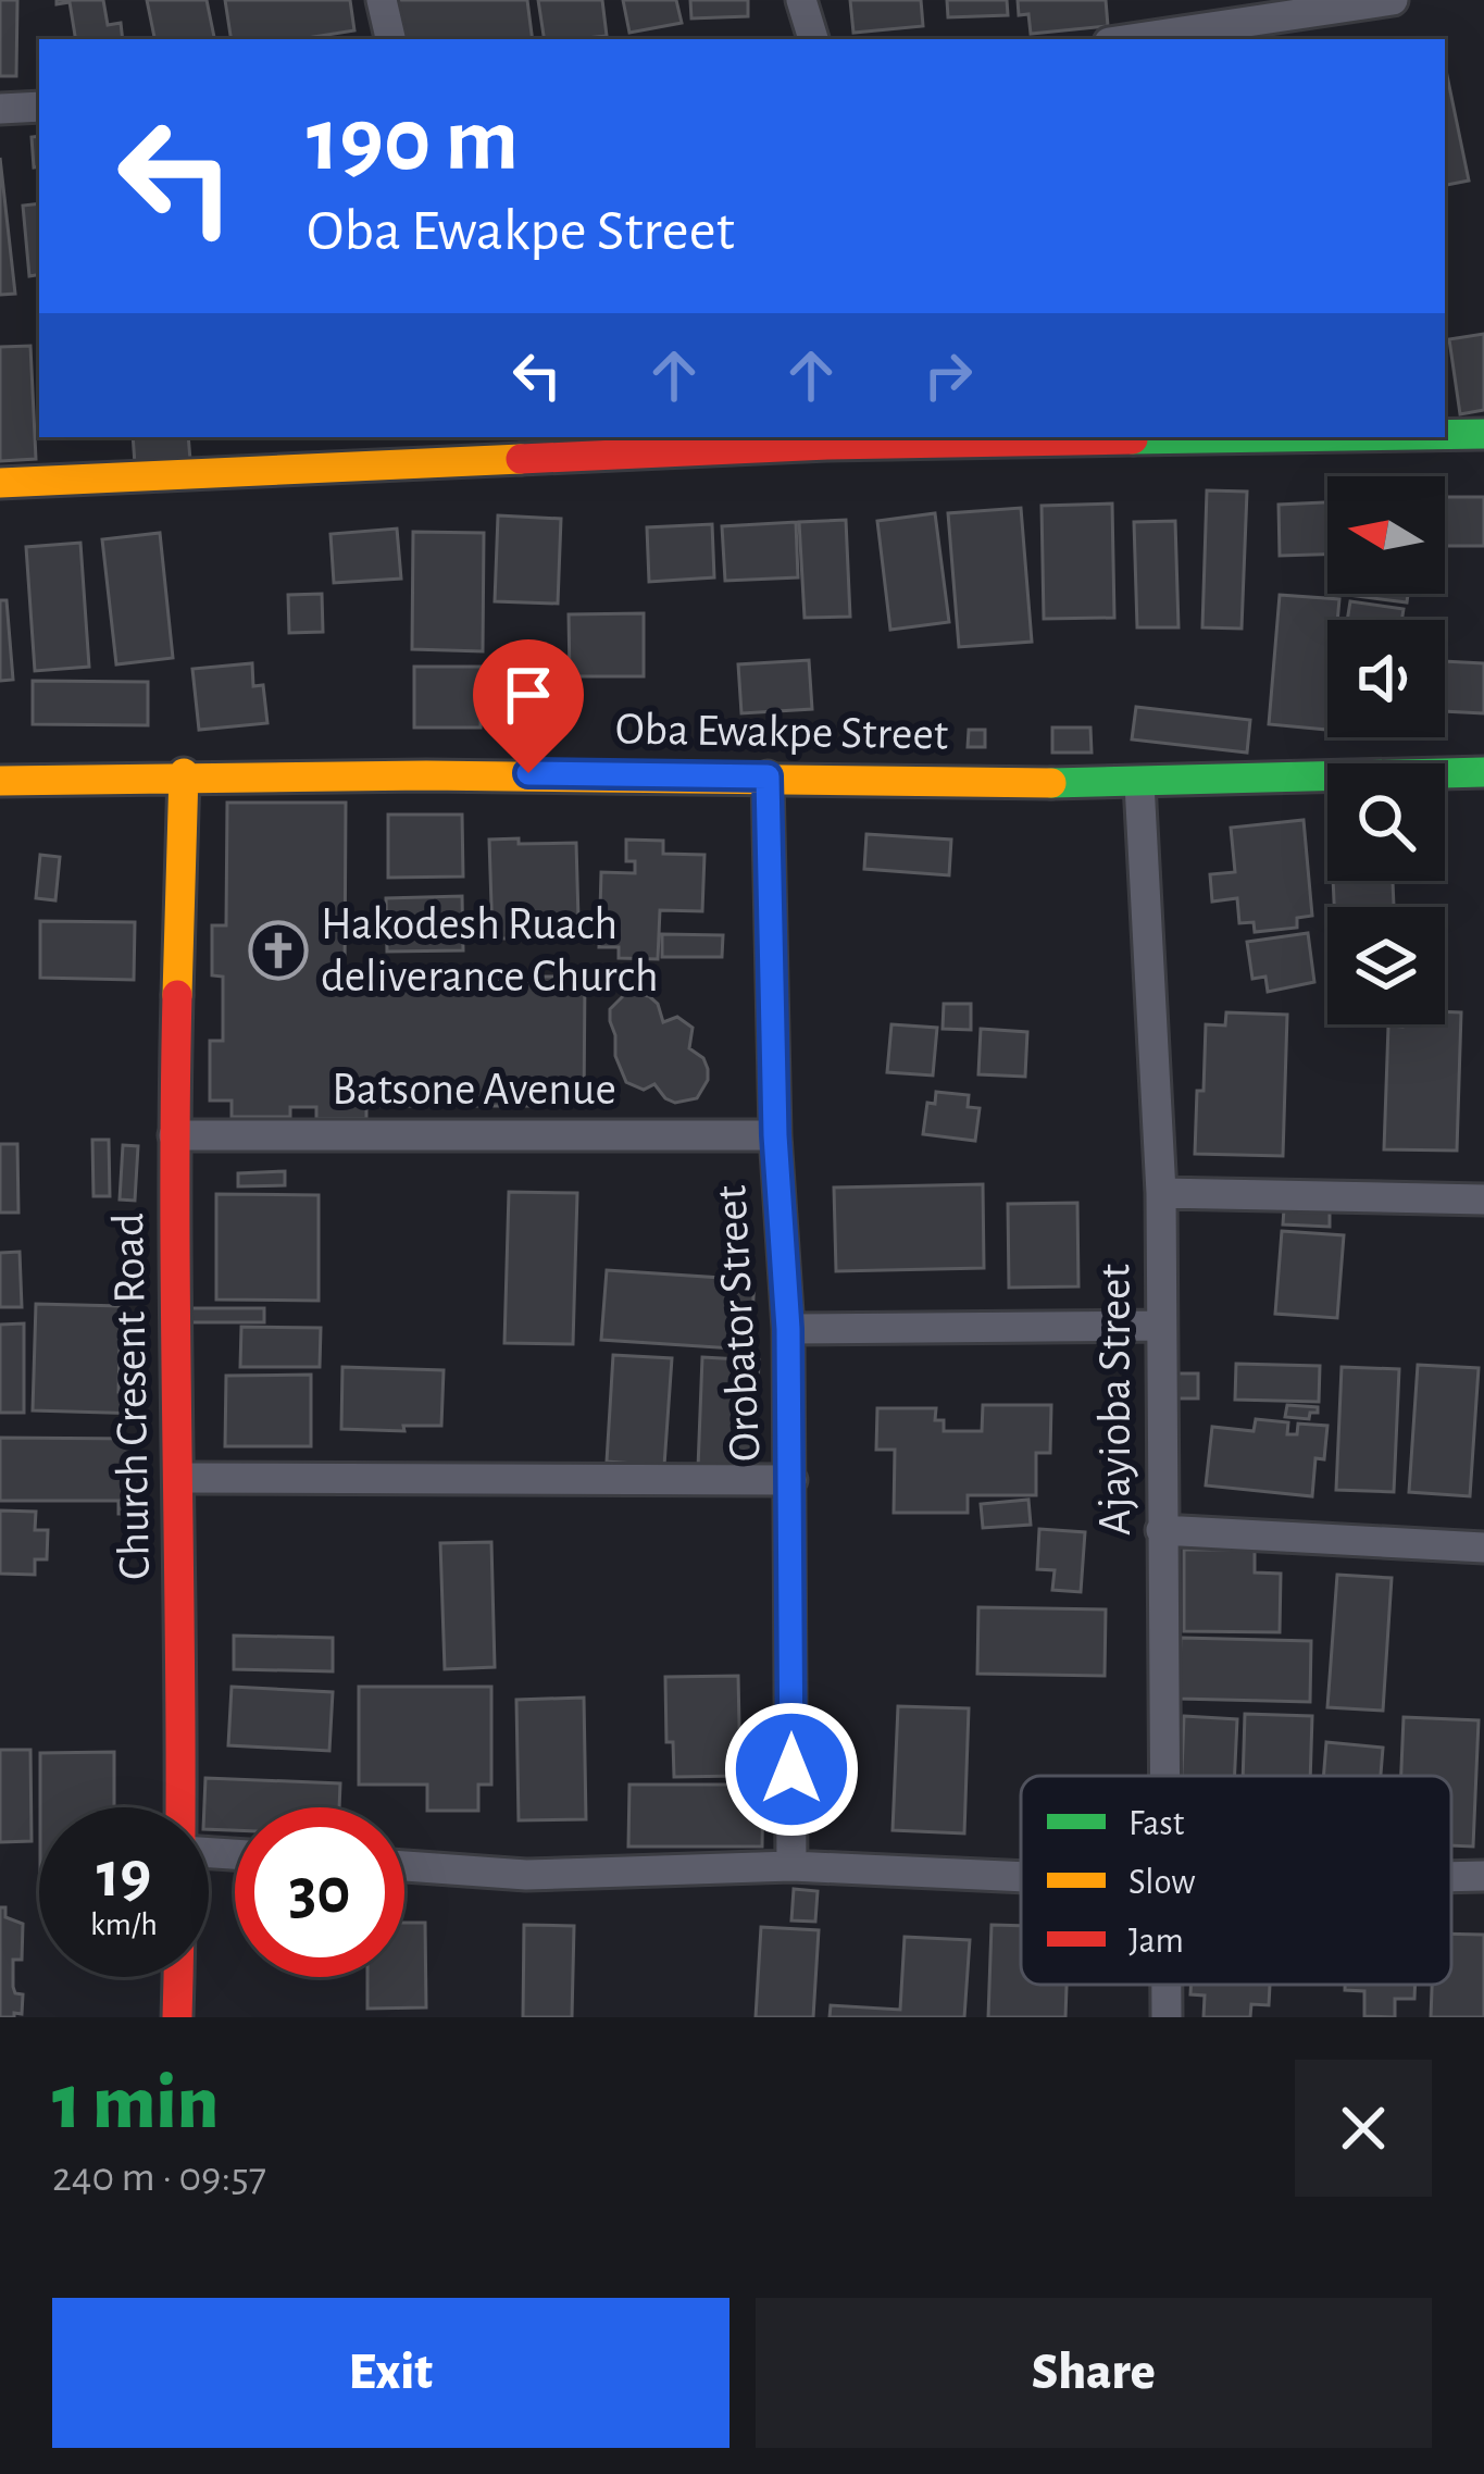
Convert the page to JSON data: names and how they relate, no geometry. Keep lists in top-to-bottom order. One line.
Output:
{"streets":{"street":["Oba Ewakpe Street","Batsone Avenue","Orobator Street","Church Cresent Road","Ajayioba Street"]},"crossings":[["Oba Ewakpe Street","Orobator Street"],["Oba Ewakpe Street","Church Cresent Road"],["Oba Ewakpe Street","Ajayioba Street"],["Batsone Avenue","Orobator Street"],["Batsone Avenue","Church Cresent Road"]],"places":{"church":["Hakodesh Ruach deliverance Church"]},"legend":["Fast","Slow","Jam"],"north":"left","page":{"turn":["190 m","Oba Ewakpe Street"],"speed":"19 km/h","limit":"30","heading":["1 min","240 m · 09:57"],"buttons":["Exit","Share"]}}
